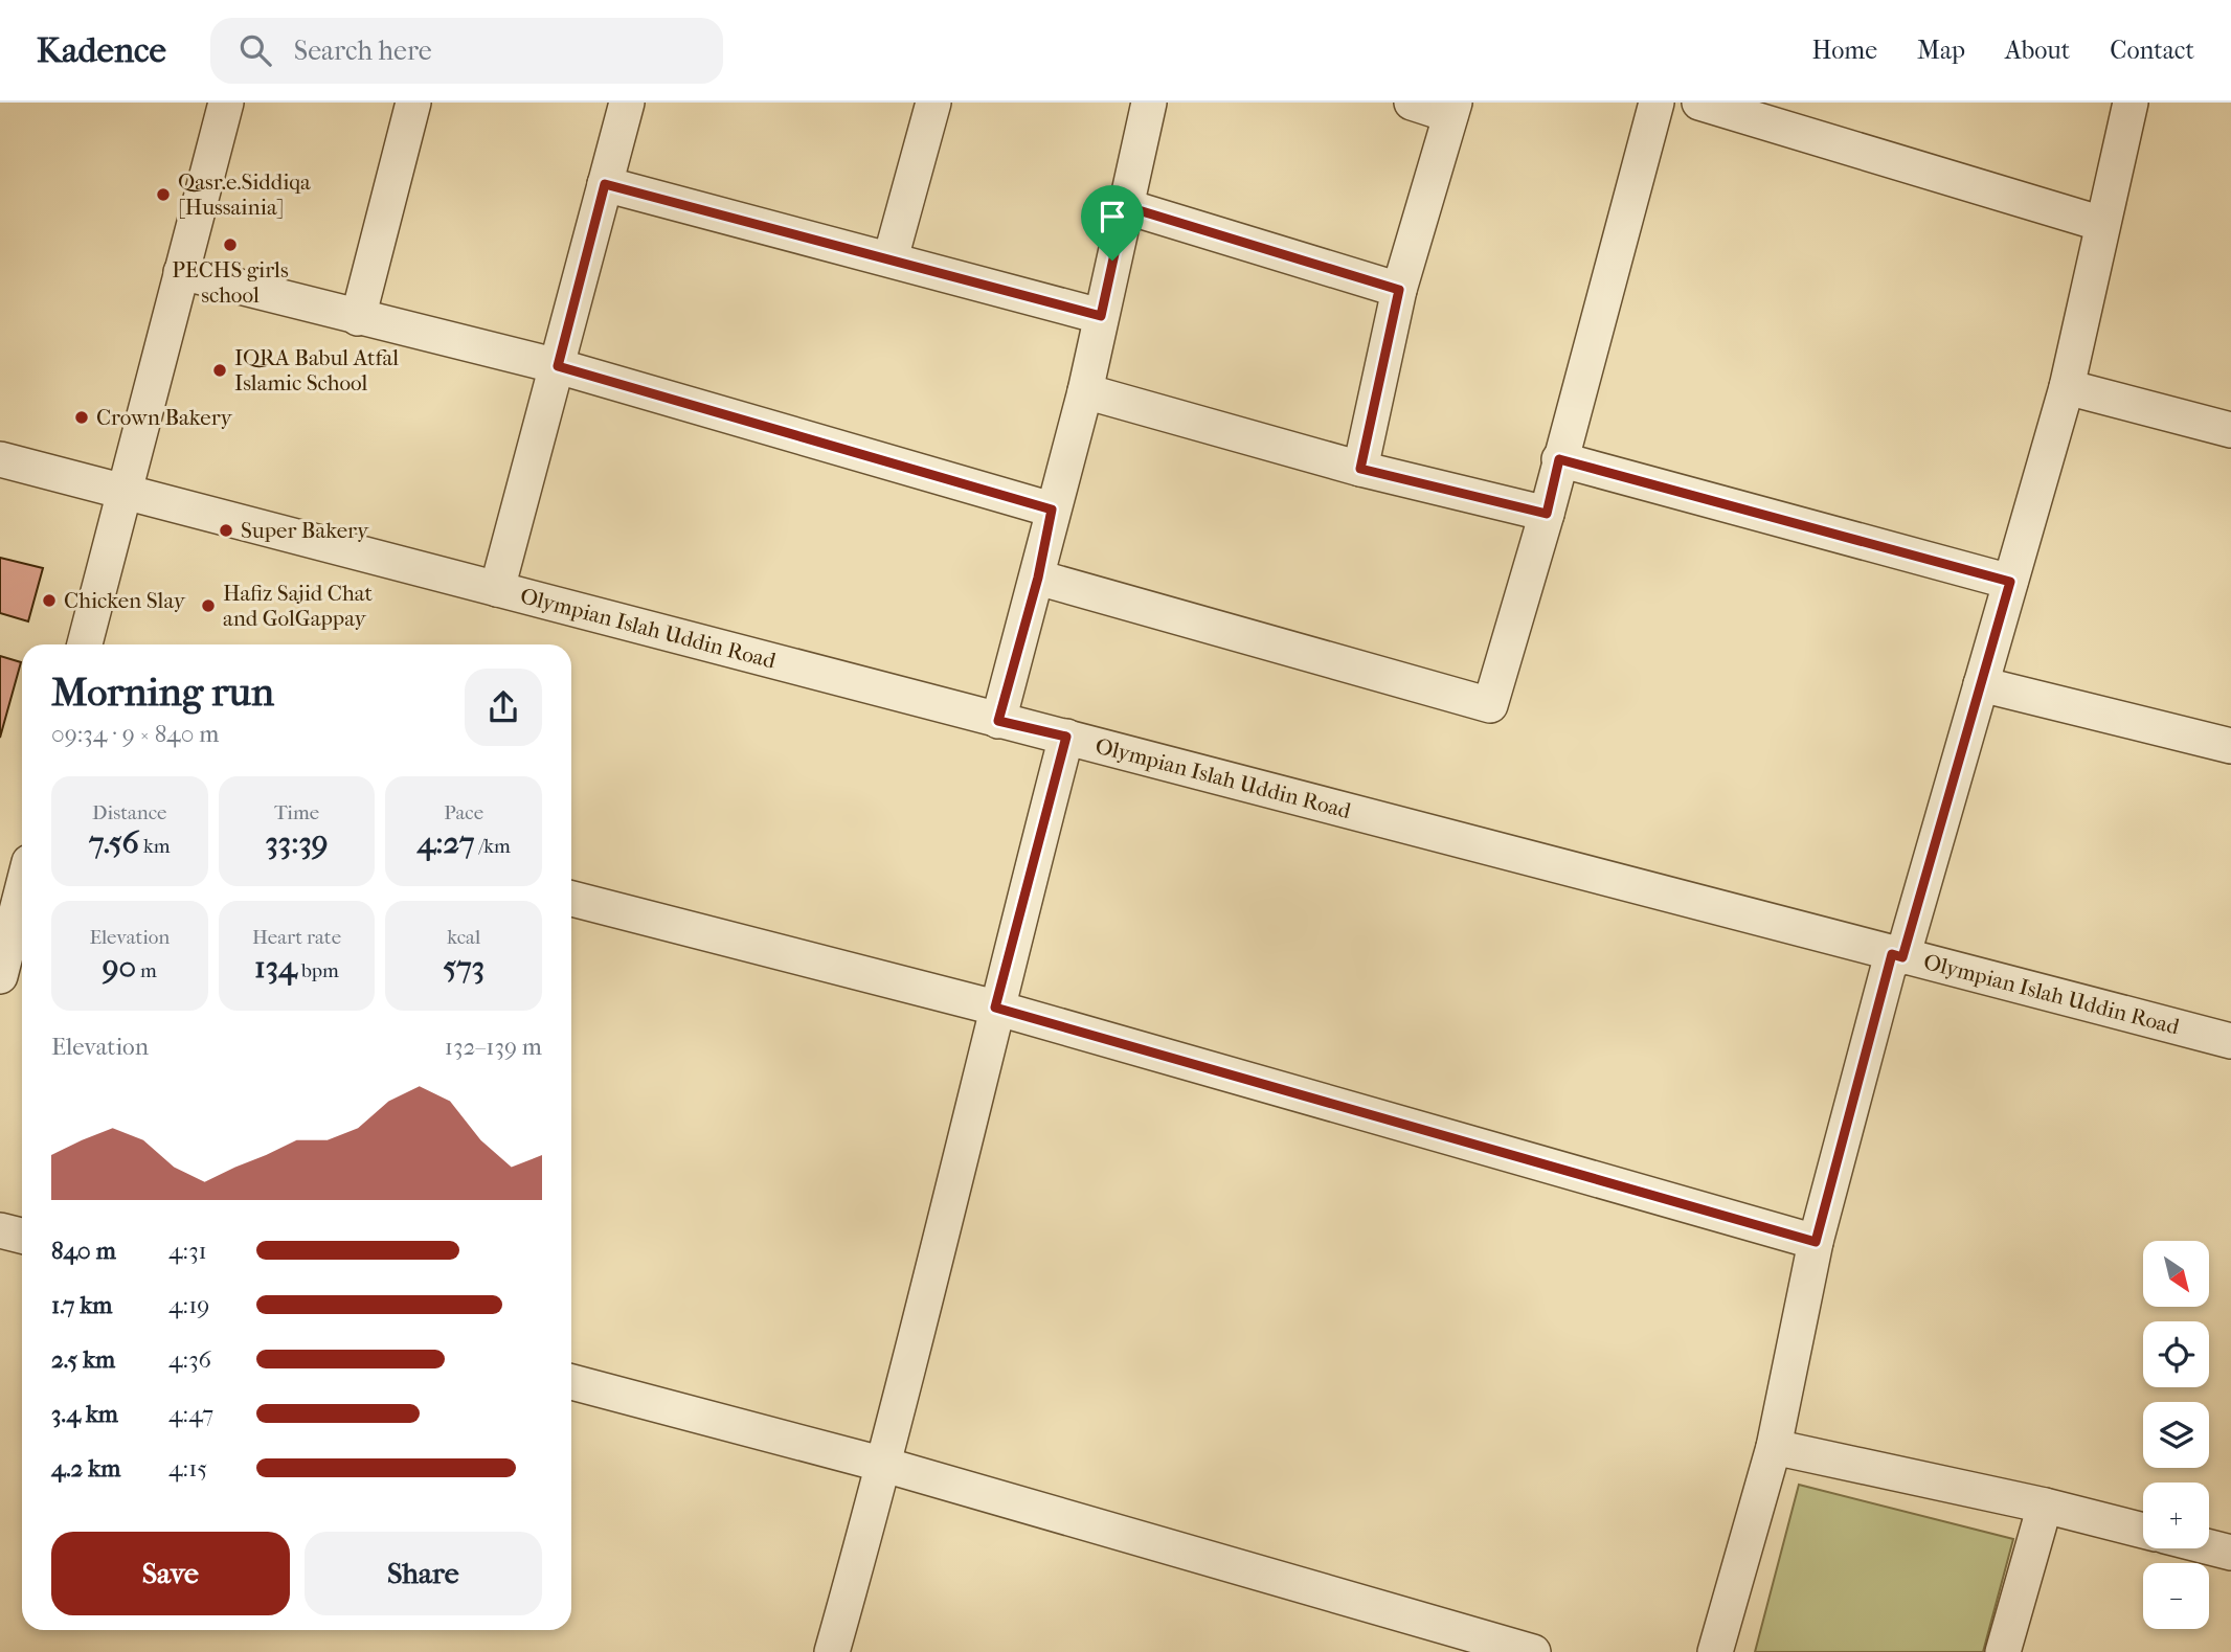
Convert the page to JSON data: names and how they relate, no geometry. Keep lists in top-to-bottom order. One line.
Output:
{"streets":{"street":["Olympian Islah Uddin Road"]},"places":["Qasr.e.Siddiqa [Hussainia]","PECHS girls school","IQRA Babul Atfal Islamic School","Crown Bakery","Super Bakery","Chicken Slay","Hafiz Sajid Chat and GolGappay"],"north":"bottom right","page":{"header":"Kadence","search":"Search here","nav":["Home","Map","About","Contact"],"heading":["Morning run","09:34 · 9 × 840 m"],"stats":[["Distance","7.56 km"],["Time","33:39"],["Pace","4:27 /km"],["Elevation","90 m"],["Heart rate","134 bpm"],["kcal","573"]],"chart":["Elevation","132–139 m"],"list":[{"name":"840 m","note":"4:31"},{"name":"1.7 km","note":"4:19"},{"name":"2.5 km","note":"4:36"},{"name":"3.4 km","note":"4:47"},{"name":"4.2 km","note":"4:15"}],"map_buttons":["+","−"],"buttons":["Save","Share"]}}
